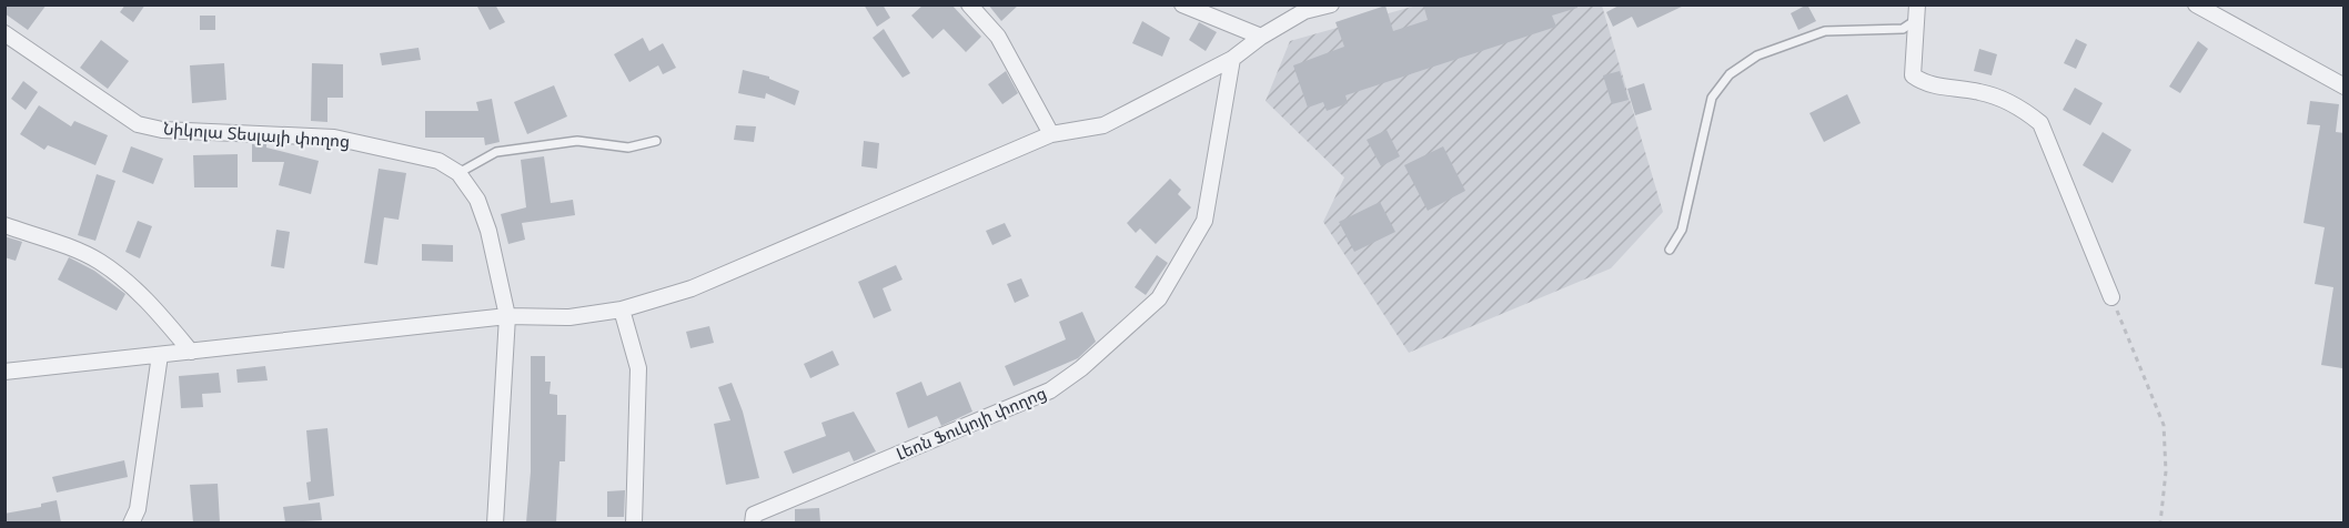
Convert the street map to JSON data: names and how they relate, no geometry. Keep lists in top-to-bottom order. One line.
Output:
{"streets":{"street":["Նիկոլա Տեսլայի փողոց","Լեոն Ֆուկոյի փողոց"]}}
